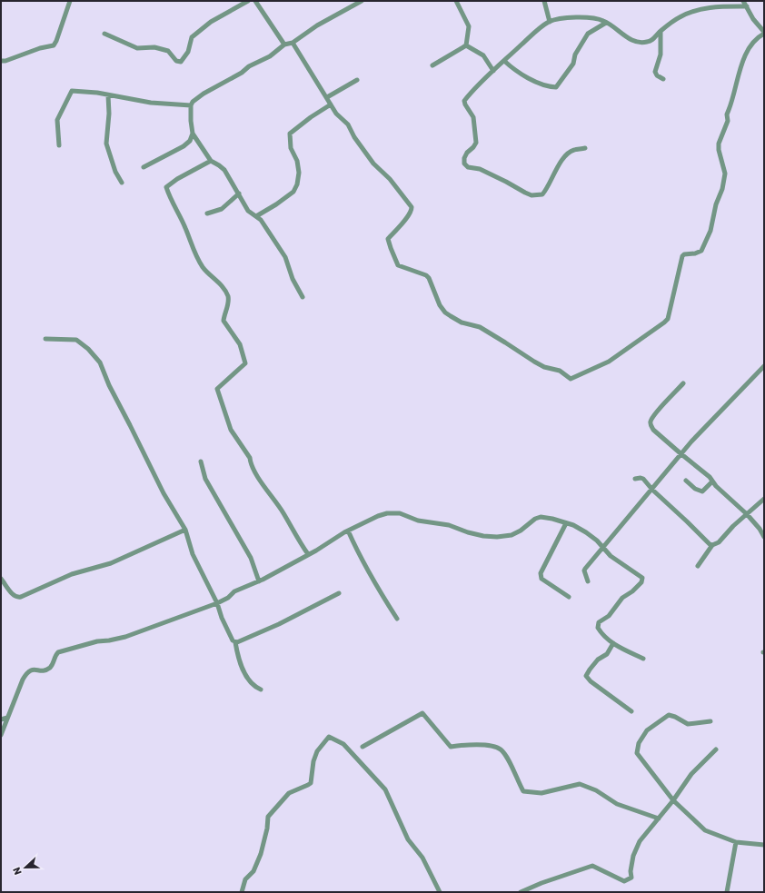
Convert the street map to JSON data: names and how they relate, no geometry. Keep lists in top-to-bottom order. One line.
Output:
{"north":"left"}
